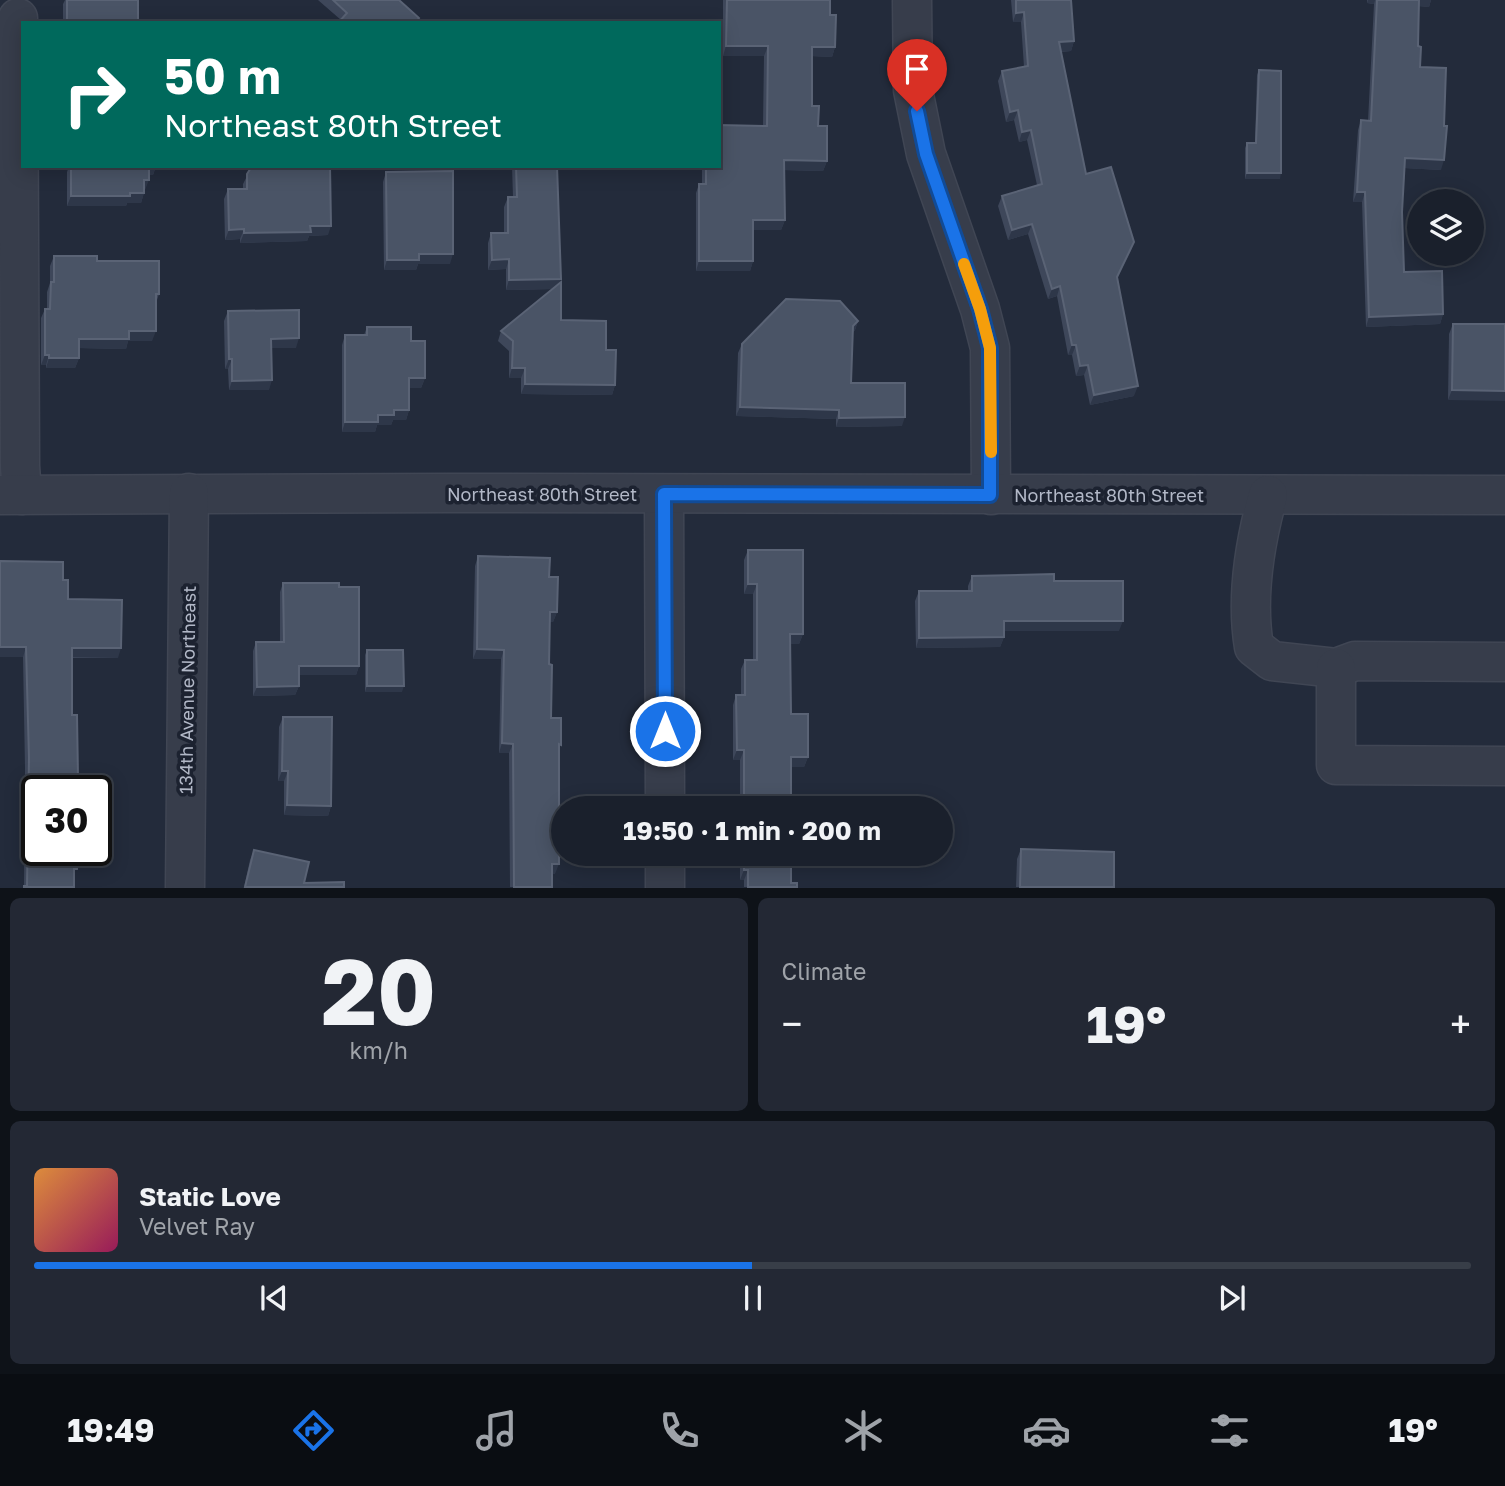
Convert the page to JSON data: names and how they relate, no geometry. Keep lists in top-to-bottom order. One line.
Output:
{"streets":{"street":["Northeast 80th Street","134th Avenue Northeast"]},"crossings":[["Northeast 80th Street","134th Avenue Northeast"]],"page":{"turn":["50 m","Northeast 80th Street"],"limit":"30","trip":"19:50 · 1 min · 200 m","tile":[["20","km/h"],"Climate"],"heat":["−","19°","+"],"song":["Static Love","Velvet Ray"],"tabs":["19:49","19°"]}}
